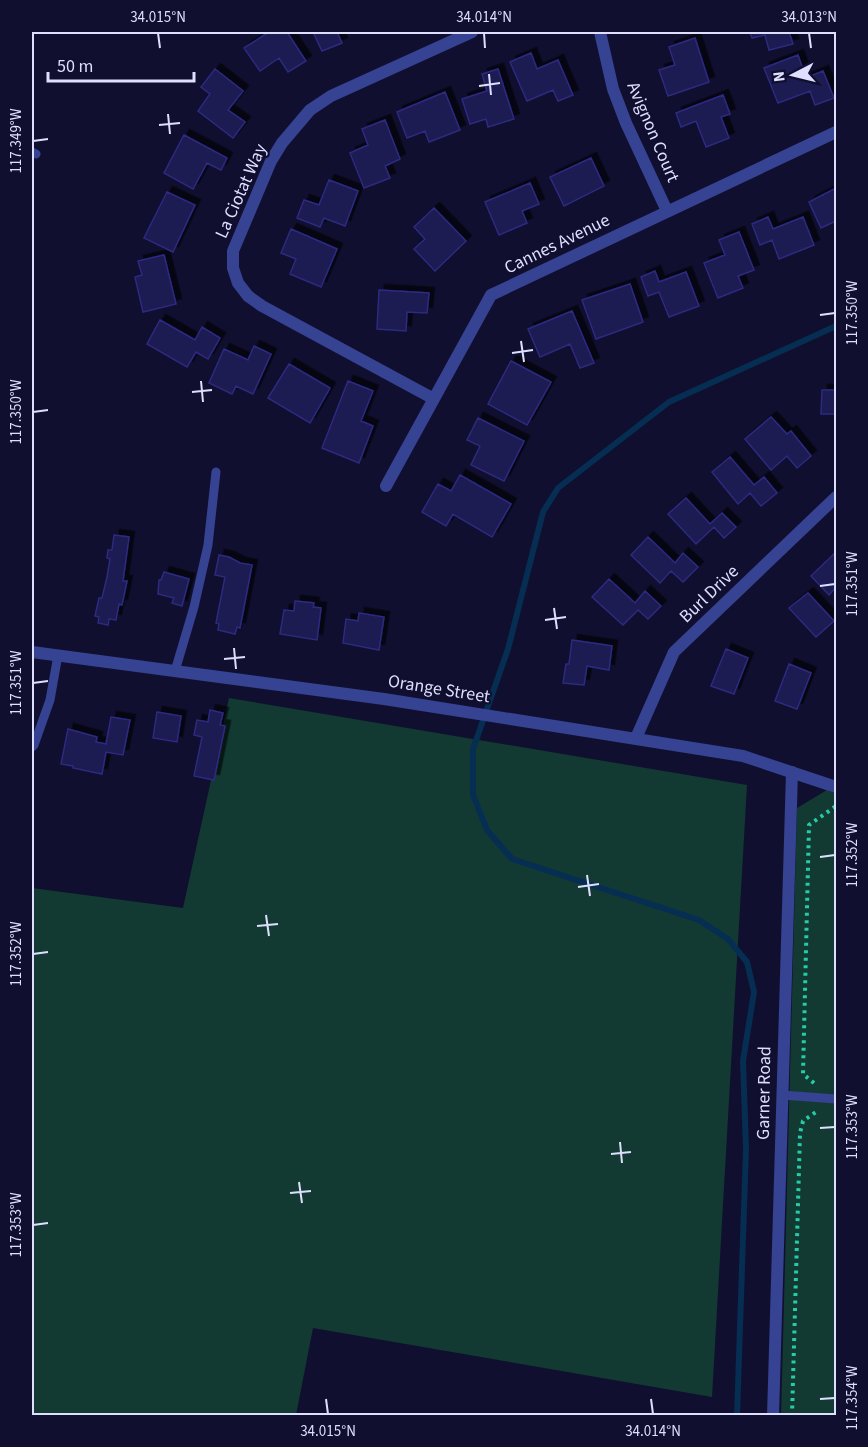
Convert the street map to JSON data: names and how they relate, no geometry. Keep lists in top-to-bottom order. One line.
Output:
{"streets":{"street":["Avignon Court","La Ciotat Way","Cannes Avenue","Burl Drive","Orange Street","Garner Road"]},"crossings":[["Avignon Court","Cannes Avenue"],["La Ciotat Way","Cannes Avenue"],["Burl Drive","Orange Street"],["Orange Street","Garner Road"]],"scale_bar":"50 m","north":"left","coordinates":["34.015°N","34.014°N","34.013°N","117.349°W","117.350°W","117.351°W","117.352°W","117.353°W","117.354°W"]}
